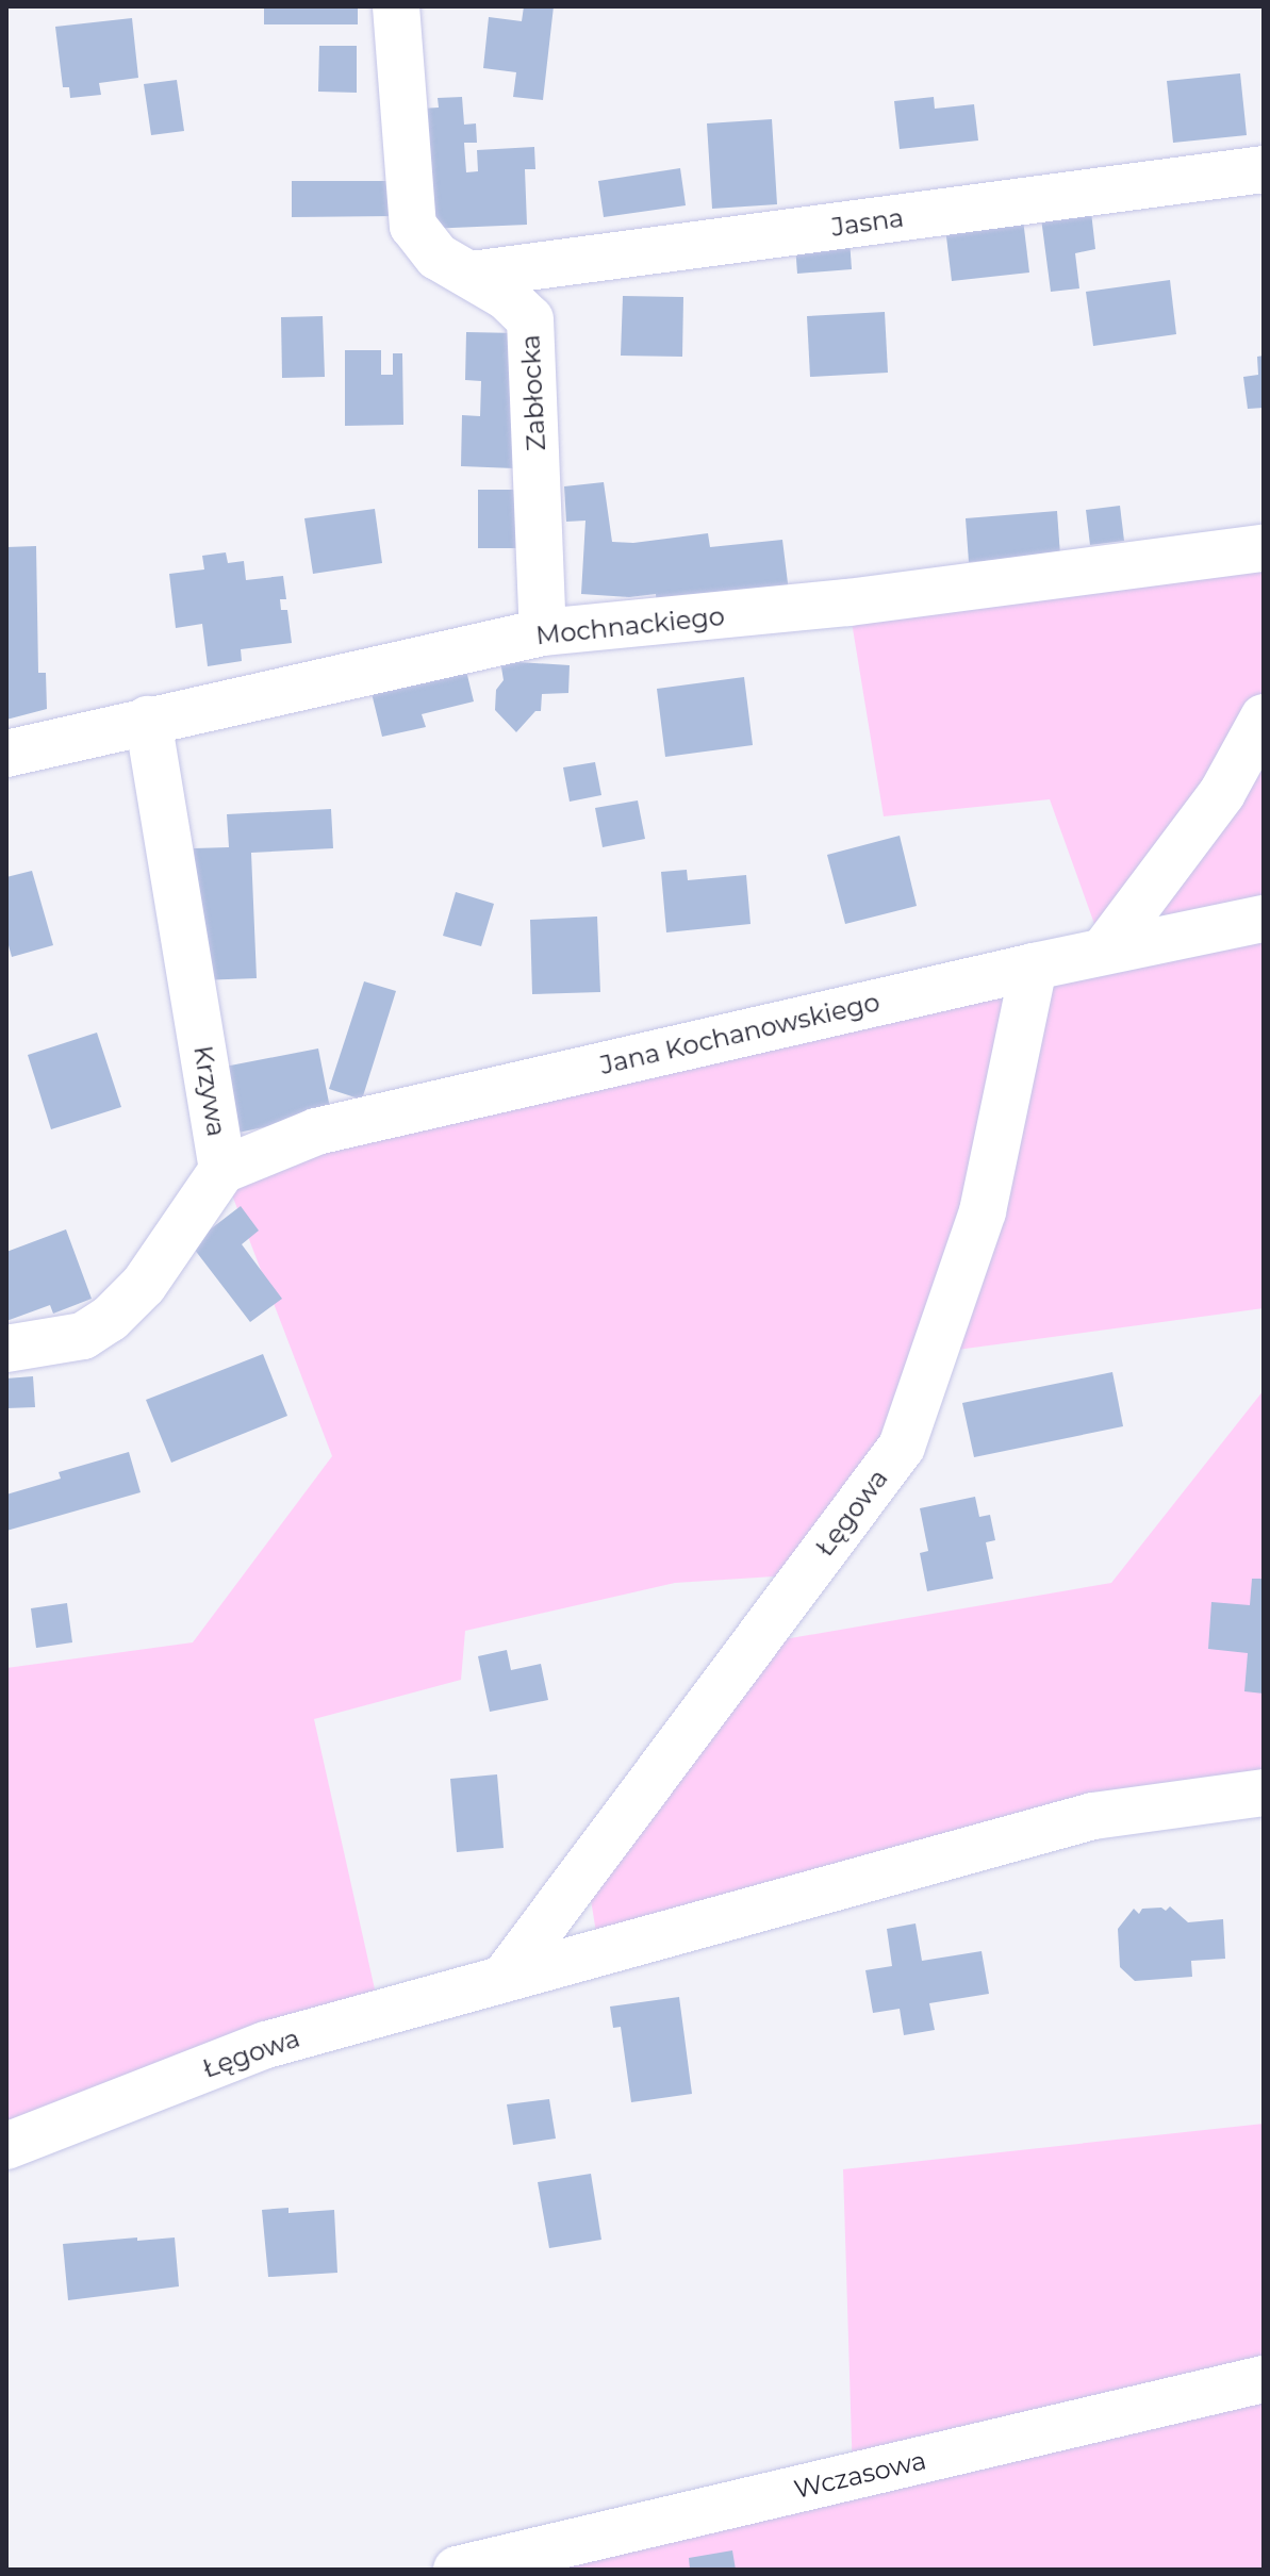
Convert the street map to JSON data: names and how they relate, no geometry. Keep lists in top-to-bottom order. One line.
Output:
{"streets":{"street":["Jasna","Zabłocka","Mochnackiego","Jana Kochanowskiego","Krzywa","Łęgowa","Wczasowa"]},"crossings":[["Jasna","Zabłocka"],["Zabłocka","Mochnackiego"],["Mochnackiego","Krzywa"],["Jana Kochanowskiego","Krzywa"],["Jana Kochanowskiego","Łęgowa"]]}
